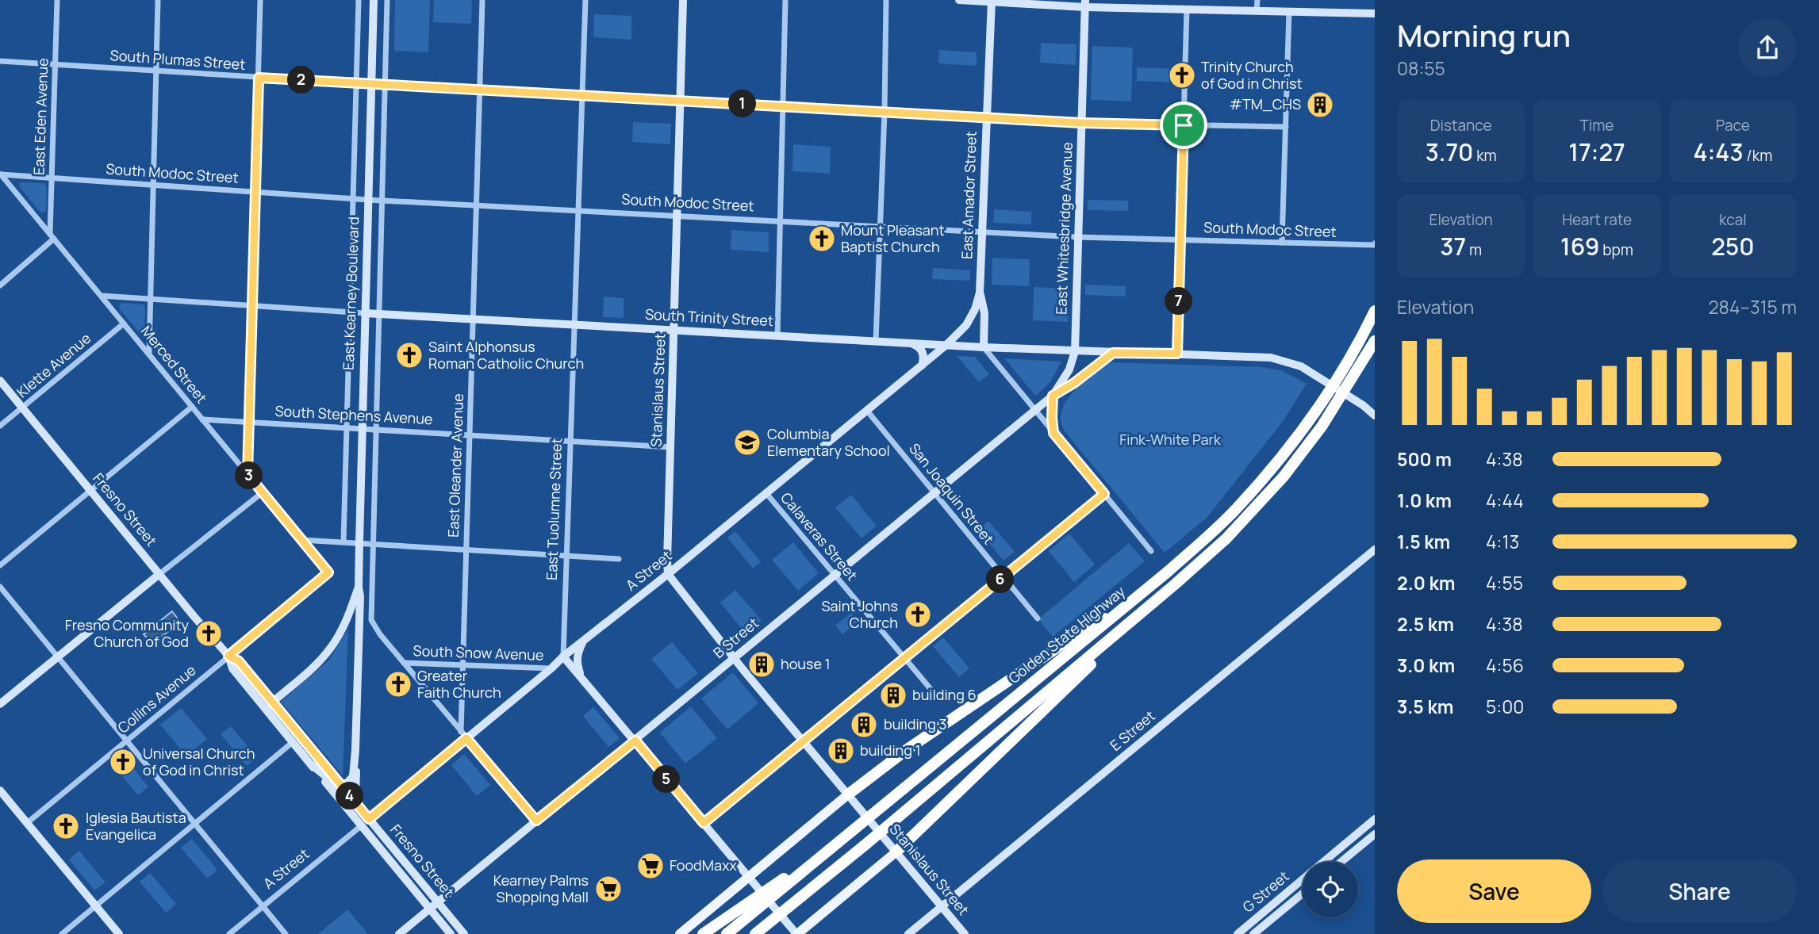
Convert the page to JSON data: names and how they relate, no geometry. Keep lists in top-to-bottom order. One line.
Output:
{"streets":{"highway":["Golden State Highway"],"main road":["East Amador Street","East Whitesbridge Avenue","East Kearney Boulevard","South Trinity Street","Stanislaus Street","Fresno Street","A Street","B Street","E Street","G Street"],"street":["South Plumas Street","East Eden Avenue","South Modoc Street","Merced Street","Klette Avenue","South Stephens Avenue","East Oleander Avenue","San Joaquin Street","East Tuolumne Street","Calaveras Street","South Snow Avenue","Collins Avenue"]},"crossings":[["South Plumas Street","East Eden Avenue"],["South Plumas Street","East Amador Street"],["South Plumas Street","East Whitesbridge Avenue"],["South Plumas Street","East Kearney Boulevard"],["South Plumas Street","Stanislaus Street"],["South Plumas Street","East Oleander Avenue"],["South Plumas Street","East Tuolumne Street"],["East Eden Avenue","South Modoc Street"],["East Eden Avenue","Merced Street"],["South Modoc Street","East Amador Street"],["South Modoc Street","East Whitesbridge Avenue"],["South Modoc Street","East Kearney Boulevard"],["South Modoc Street","Merced Street"],["South Modoc Street","Stanislaus Street"],["South Modoc Street","East Oleander Avenue"],["South Modoc Street","East Tuolumne Street"],["East Amador Street","South Trinity Street"],["East Amador Street","A Street"],["East Whitesbridge Avenue","South Trinity Street"],["East Whitesbridge Avenue","B Street"],["East Kearney Boulevard","South Trinity Street"],["East Kearney Boulevard","South Stephens Avenue"],["East Kearney Boulevard","Fresno Street"],["South Trinity Street","Merced Street"],["South Trinity Street","Stanislaus Street"],["South Trinity Street","East Oleander Avenue"],["South Trinity Street","East Tuolumne Street"],["South Trinity Street","A Street"],["South Trinity Street","B Street"],["Merced Street","Klette Avenue"],["Merced Street","South Stephens Avenue"],["Merced Street","Collins Avenue"],["Klette Avenue","Fresno Street"],["Stanislaus Street","South Stephens Avenue"],["Stanislaus Street","A Street"],["Stanislaus Street","B Street"],["Stanislaus Street","E Street"],["South Stephens Avenue","East Oleander Avenue"],["South Stephens Avenue","East Tuolumne Street"],["East Oleander Avenue","A Street"],["East Oleander Avenue","South Snow Avenue"],["San Joaquin Street","A Street"],["San Joaquin Street","B Street"],["East Tuolumne Street","A Street"],["Fresno Street","A Street"],["Fresno Street","B Street"],["Fresno Street","Collins Avenue"],["Calaveras Street","A Street"],["Calaveras Street","B Street"],["A Street","South Snow Avenue"]],"parks":["Fink-White Park"],"places":{"church":["Trinity Church of God in Christ","Mount Pleasant Baptist Church","Saint Alphonsus Roman Catholic Church","Saint Johns Church","Fresno Community Church of God","Greater Faith Church","Universal Church of God in Christ","Iglesia Bautista Evangelica"],"building":["#TM_CHS","house 1","building 6","building 3","building 1"],"school or university":["Columbia Elementary School"],"supermarket":["FoodMaxx","Kearney Palms Shopping Mall"]},"page":{"heading":["Morning run","08:55"],"pins":["2","1","7","3","6","5","4"],"stats":[["Distance","3.70 km"],["Time","17:27"],["Pace","4:43 /km"],["Elevation","37 m"],["Heart rate","169 bpm"],["kcal","250"]],"chart":["Elevation","284–315 m"],"list":[{"name":"500 m","note":"4:38"},{"name":"1.0 km","note":"4:44"},{"name":"1.5 km","note":"4:13"},{"name":"2.0 km","note":"4:55"},{"name":"2.5 km","note":"4:38"},{"name":"3.0 km","note":"4:56"},{"name":"3.5 km","note":"5:00"}],"buttons":["Save","Share"]}}
